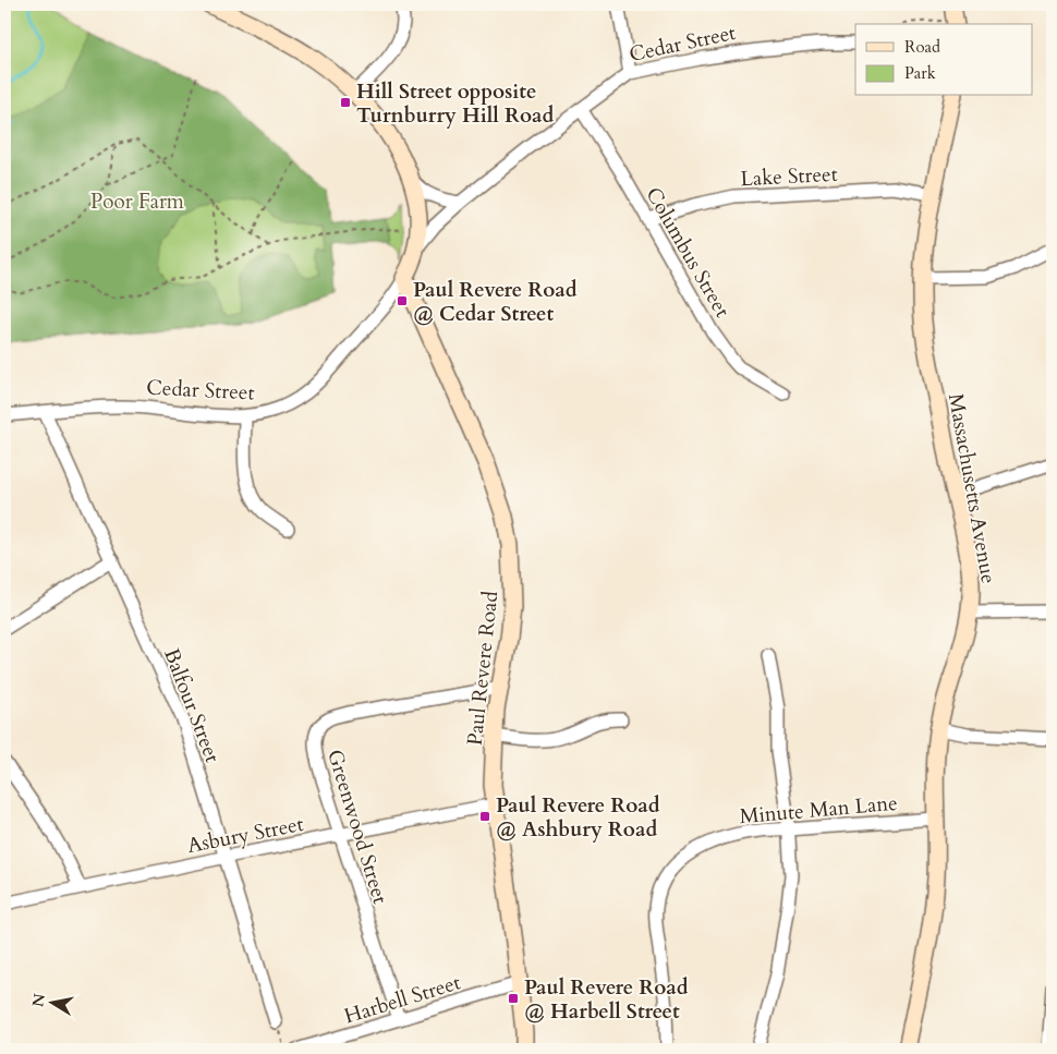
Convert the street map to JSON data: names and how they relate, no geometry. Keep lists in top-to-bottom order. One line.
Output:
{"streets":{"street":["Cedar Street","Lake Street","Columbus Street","Massachusetts Avenue","Paul Revere Road","Balfour Street","Minute Man Lane","Greenwood Street","Asbury Street","Harbell Street"]},"crossings":[["Cedar Street","Columbus Street"],["Cedar Street","Paul Revere Road"],["Cedar Street","Balfour Street"],["Lake Street","Columbus Street"],["Lake Street","Massachusetts Avenue"],["Massachusetts Avenue","Minute Man Lane"],["Paul Revere Road","Greenwood Street"],["Paul Revere Road","Asbury Street"],["Paul Revere Road","Harbell Street"],["Balfour Street","Asbury Street"],["Greenwood Street","Asbury Street"],["Greenwood Street","Harbell Street"]],"parks":["Poor Farm"],"places":{"transit":["Hill Street opposite Turnburry Hill Road","Paul Revere Road @ Cedar Street","Paul Revere Road @ Ashbury Road","Paul Revere Road @ Harbell Street"]},"legend":["Road","Park"],"north":"left"}
